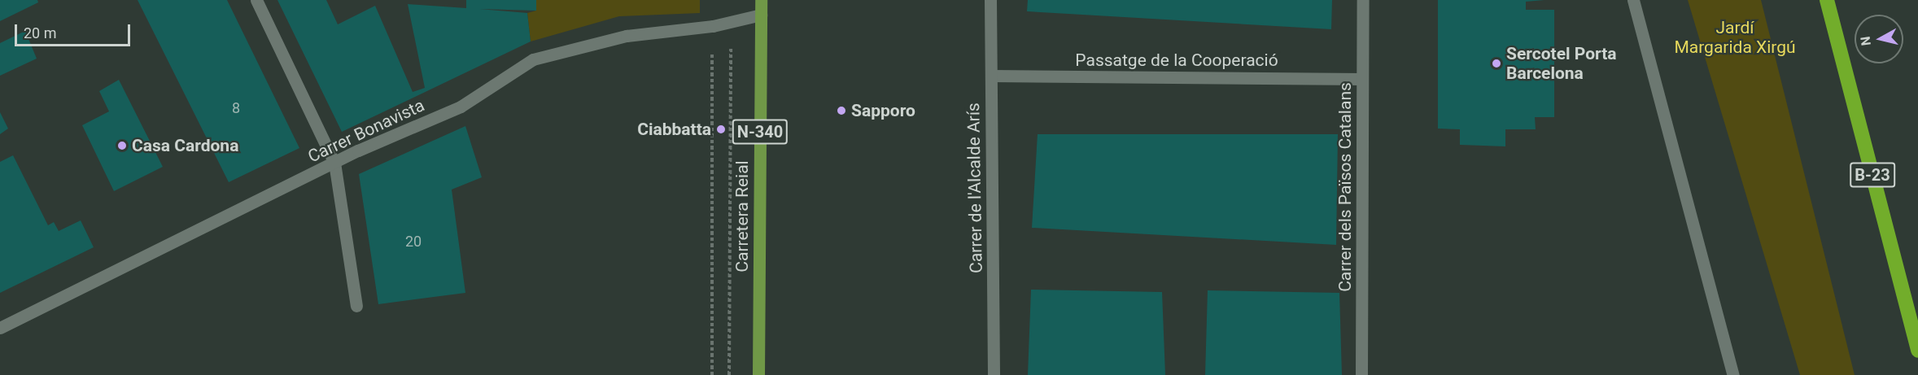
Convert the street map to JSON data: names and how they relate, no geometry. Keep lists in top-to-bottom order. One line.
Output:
{"streets":{"highway":["B-23"],"main road":["N-340","Carretera Reial"],"street":["Passatge de la Cooperació","Carrer Bonavista","Carrer dels Països Catalans","Carrer de l'Alcalde Arís"]},"crossings":[["Passatge de la Cooperació","Carrer dels Països Catalans"],["Passatge de la Cooperació","Carrer de l'Alcalde Arís"],["Carrer Bonavista","Carretera Reial"]],"parks":["Jardí Margarida Xirgú"],"places":["Sercotel Porta Barcelona","Sapporo","Ciabbatta","Casa Cardona"],"house_numbers":["8","20"],"scale_bar":"20 m","north":"left"}
